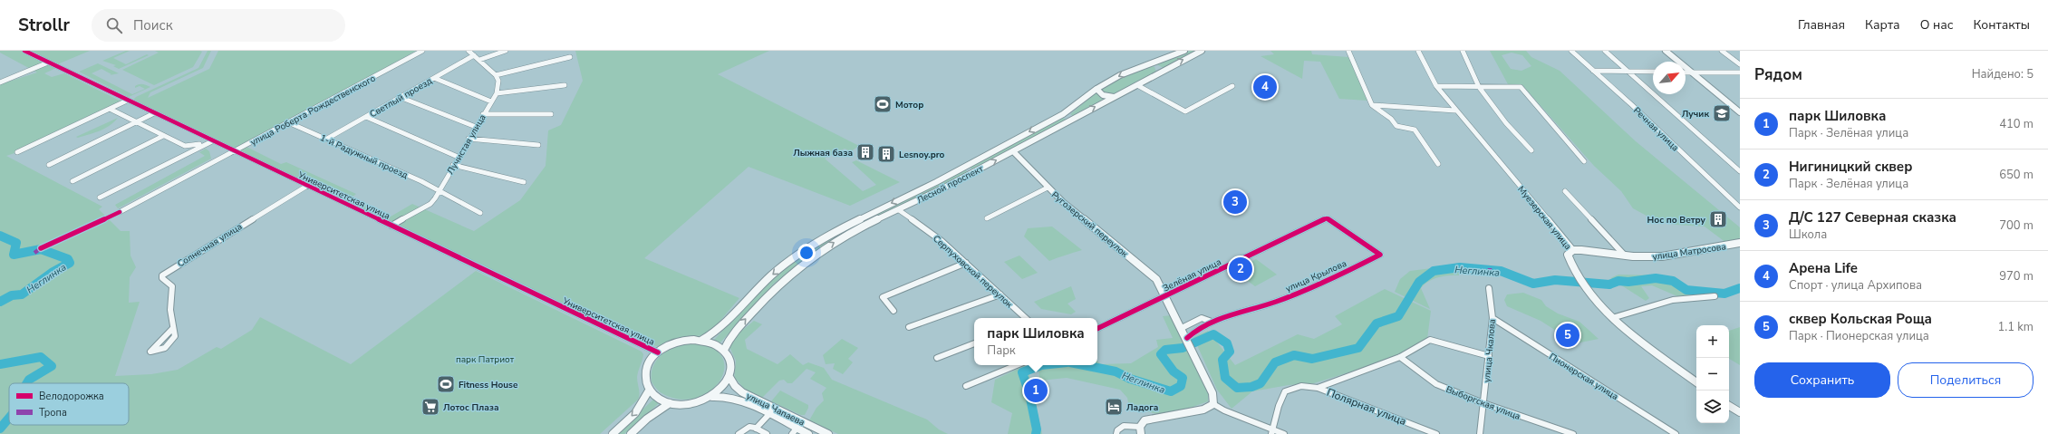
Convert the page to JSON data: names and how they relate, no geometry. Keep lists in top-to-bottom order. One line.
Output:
{"streets":{"main road":["Лесной проспект","Муезерская улица","Ругозерский переулок","улица Матросова","улица Чапаева"],"street":["Светлый проезд","улица Роберта Рождественского","Речная улица","Лучистая улица","1-й Радужный проезд","Университетская улица","Солнечная улица","Серпуховской переулок","Зелёная улица","улица Крылова","улица Чкалова","Пионерская улица","Выборгская улица","Полярная улица"]},"crossings":[["Светлый проезд","1-й Радужный проезд"],["улица Роберта Рождественского","1-й Радужный проезд"],["улица Роберта Рождественского","Университетская улица"],["Лучистая улица","1-й Радужный проезд"],["Лучистая улица","Университетская улица"],["Лесной проспект","Университетская улица"],["Лесной проспект","Ругозерский переулок"],["Лесной проспект","Серпуховской переулок"],["Лесной проспект","улица Чапаева"],["Университетская улица","Солнечная улица"],["Университетская улица","улица Чапаева"],["Муезерская улица","улица Матросова"],["Ругозерский переулок","Зелёная улица"],["Ругозерский переулок","улица Крылова"],["Зелёная улица","улица Крылова"],["улица Чкалова","Пионерская улица"],["улица Чкалова","Выборгская улица"]],"water":["Неглинка"],"parks":["парк Патриот"],"places":{"sports":["Мотор","Fitness House"],"school or university":["Лучик"],"building":["Лыжная база","Lesnoy.pro","Нос по Ветру"],"supermarket":["Лотос Плаза"],"hotel":["Ладога"]},"legend":["Велодорожка","Тропа"],"north":"top right","page":{"header":"Strollr","search":"Поиск","nav":["Главная","Карта","О нас","Контакты"],"heading":["Рядом","Найдено: 5"],"pins":["4","3","2","5","1"],"list":[{"mark":"1","name":"парк Шиловка","note":"Парк · Зелёная улица","value":"410 m"},{"mark":"2","name":"Нигиницкий сквер","note":"Парк · Зелёная улица","value":"650 m"},{"mark":"3","name":"Д/С 127 Северная сказка","note":"Школа","value":"700 m"},{"mark":"4","name":"Арена Life","note":"Спорт · улица Архипова","value":"970 m"},{"mark":"5","name":"сквер Кольская Роща","note":"Парк · Пионерская улица","value":"1.1 km"}],"popup":["парк Шиловка","Парк"],"map_buttons":["+","−"],"buttons":["Сохранить","Поделиться"]}}
